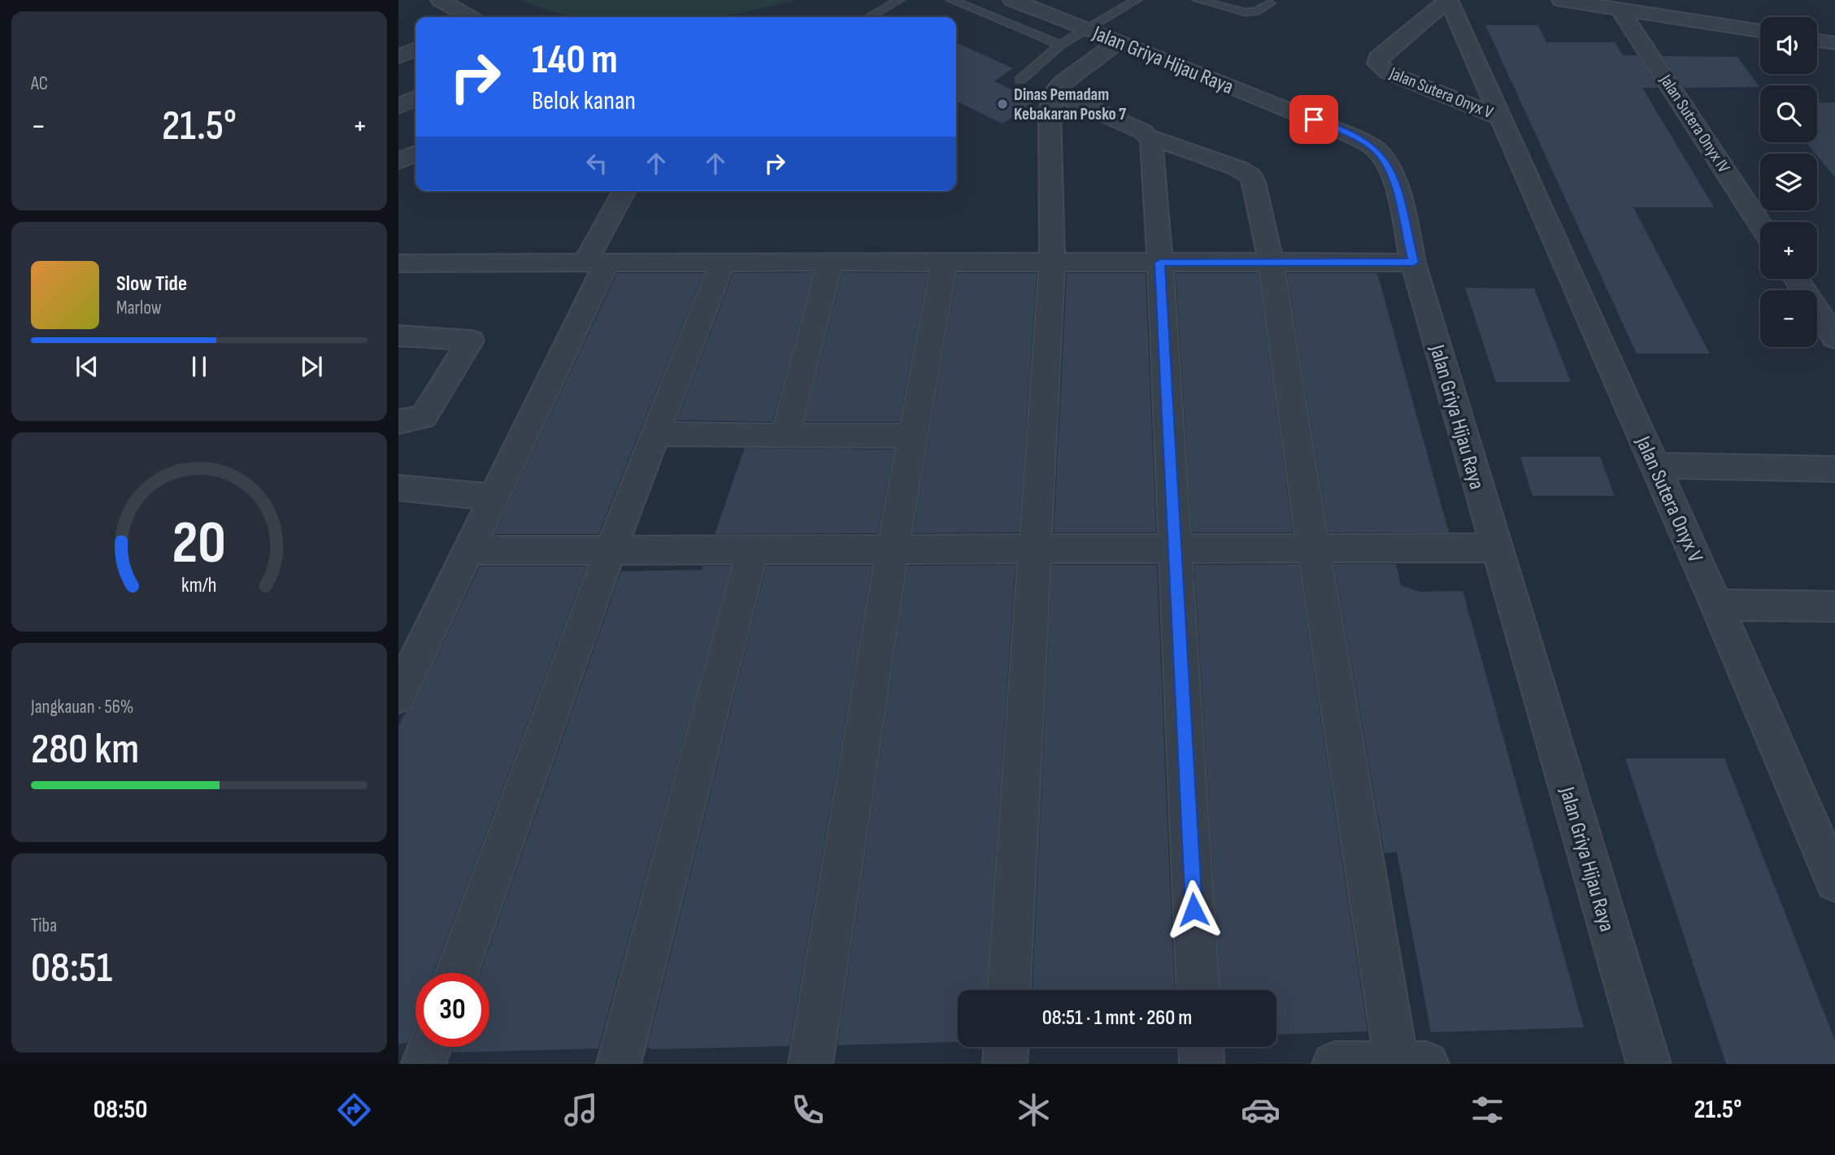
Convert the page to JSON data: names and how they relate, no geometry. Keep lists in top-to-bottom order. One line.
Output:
{"streets":{"street":["Jalan Griya Hijau Raya","Jalan Sutera Onyx V","Jalan Sutera Onyx IV"]},"places":["Dinas Pemadam Kebakaran Posko 7"],"page":{"tile":["AC",["Jangkauan · 56%","280 km"],["Tiba","08:51"]],"map_buttons":["+","−"],"turn":["140 m","Belok kanan"],"heat":["−","21.5°","+"],"song":["Slow Tide","Marlow"],"limit":"30","trip":"08:51 · 1 mnt · 260 m","tabs":["08:50","21.5°"],"gauge":["20","km/h"]}}
